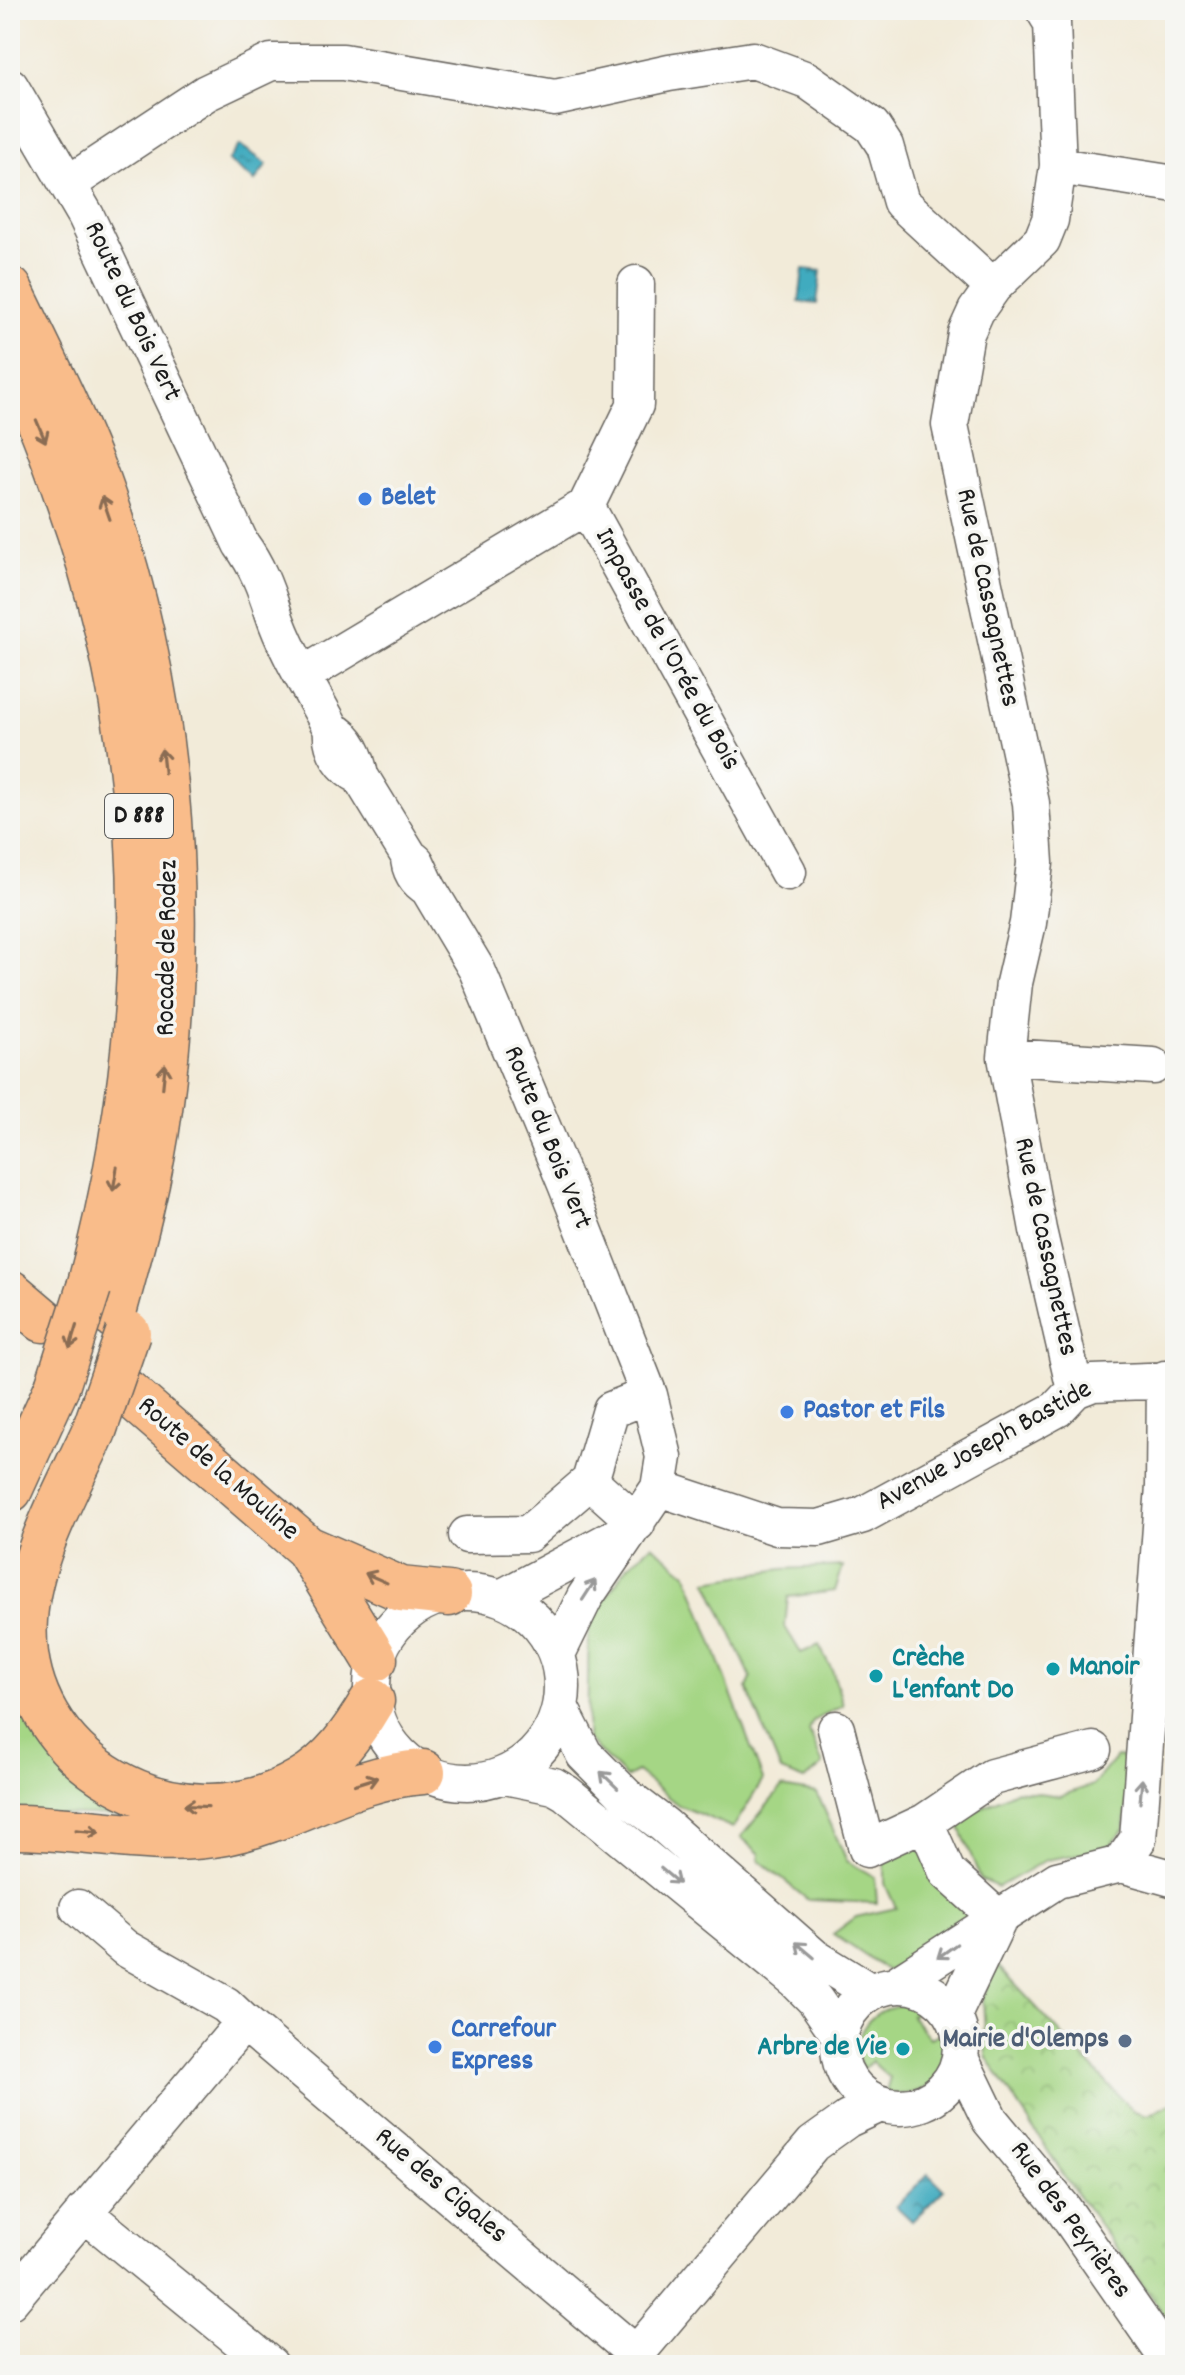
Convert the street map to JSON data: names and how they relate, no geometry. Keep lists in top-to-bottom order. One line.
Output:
{"streets":{"main road":["D 888","Rocade de Rodez","Route de la Mouline"],"street":["Route du Bois Vert","Rue de Cassagnettes","Impasse de l'Orée du Bois","Avenue Joseph Bastide","Rue des Cigales","Rue des Peyrières"]},"crossings":[["Route du Bois Vert","Impasse de l'Orée du Bois"],["Route du Bois Vert","Avenue Joseph Bastide"],["Rue de Cassagnettes","Avenue Joseph Bastide"]],"places":["Belet","Pastor et Fils","Manoir","Crèche L'enfant Do","Mairie d'Olemps","Carrefour Express","Arbre de Vie"]}
